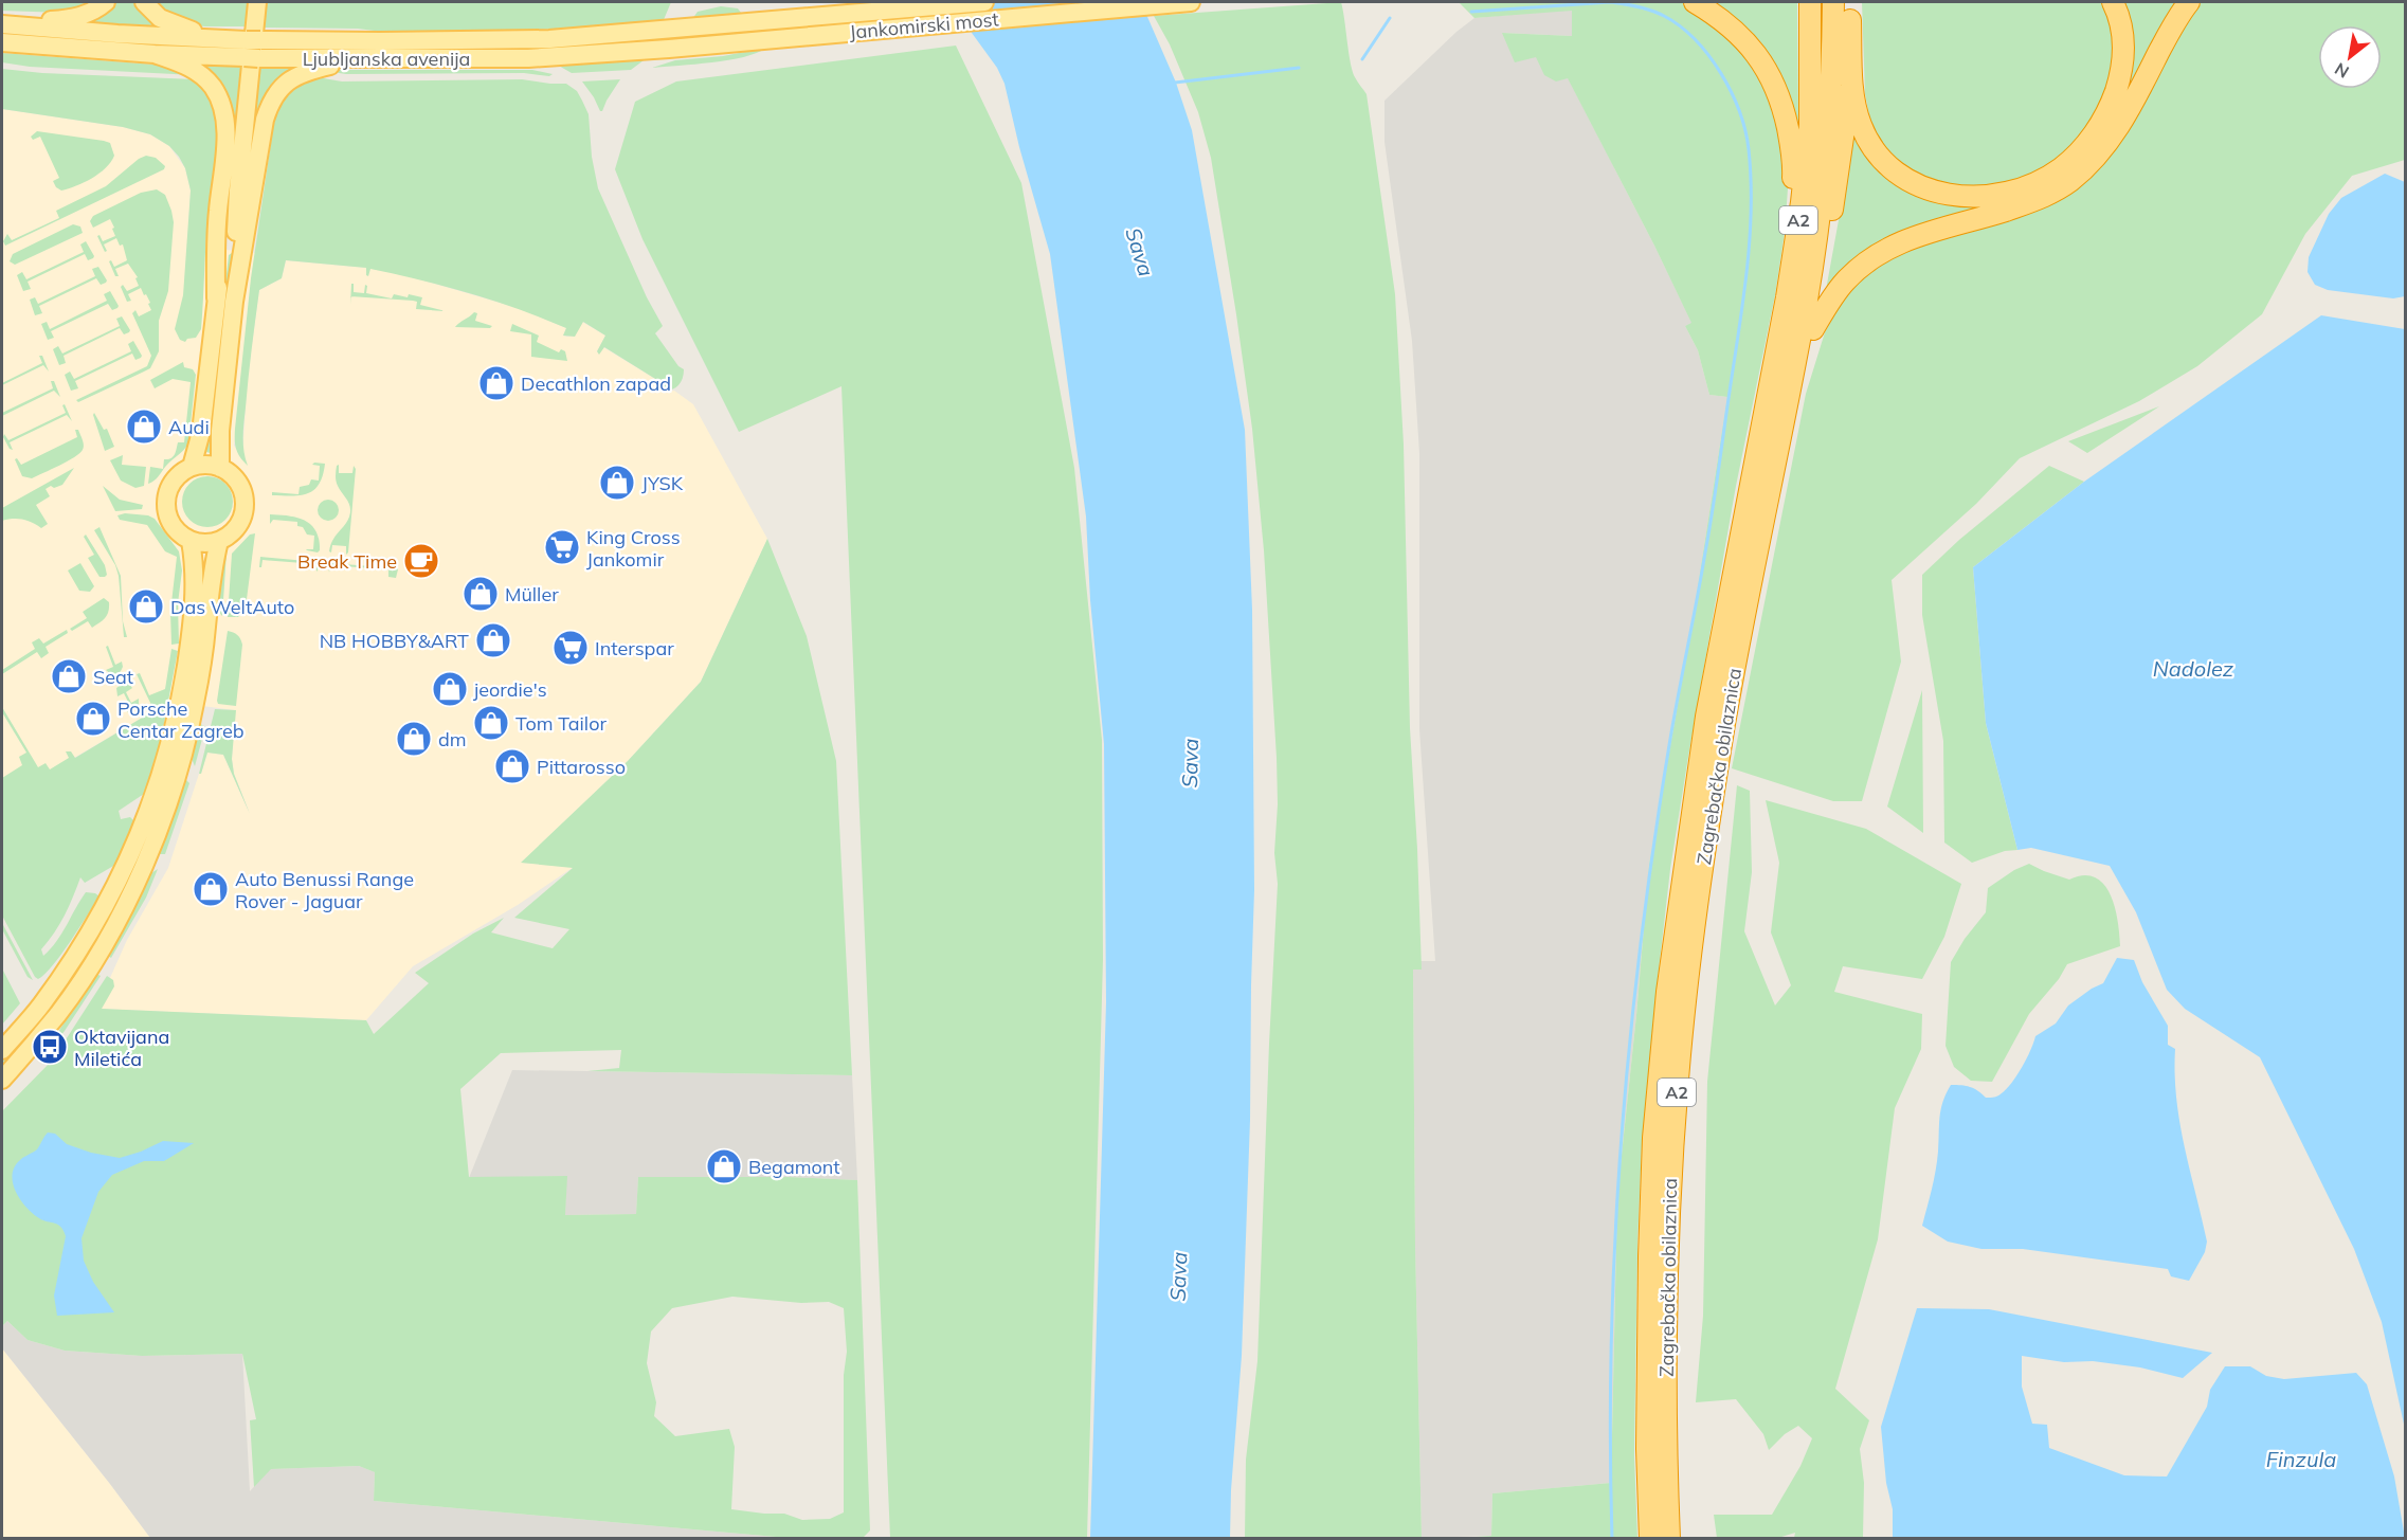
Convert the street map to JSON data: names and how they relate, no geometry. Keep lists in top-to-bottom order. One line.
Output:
{"streets":{"highway":["A2","Zagrebačka obilaznica"],"main road":["Jankomirski most","Ljubljanska avenija"]},"crossings":[["Jankomirski most","Ljubljanska avenija"]],"water":["Sava","Nadolez","Finzula"],"places":{"shop":["Decathlon zapad","Audi","JYSK","Müller","Das WeltAuto","NB HOBBY&ART","Seat","jeordie's","Porsche Centar Zagreb","Tom Tailor","dm","Pittarosso","Auto Benussi Range Rover - Jaguar","Begamont"],"supermarket":["King Cross Jankomir","Interspar"],"cafe":["Break Time"],"bus stop":["Oktavijana Miletića"]},"north":"bottom left"}
